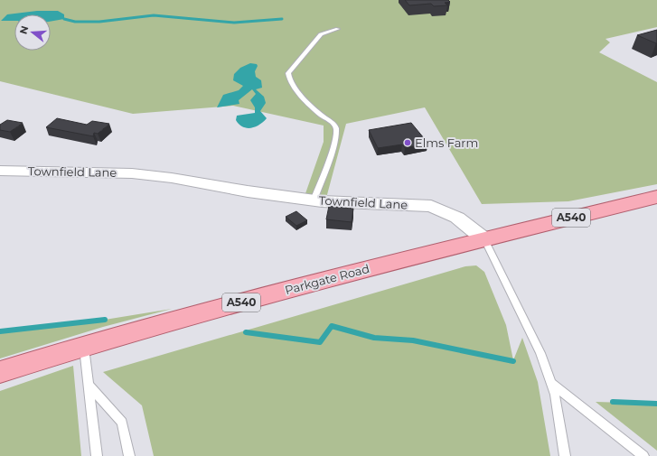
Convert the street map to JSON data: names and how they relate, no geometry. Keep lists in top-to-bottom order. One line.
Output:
{"streets":{"main road":["A540","Parkgate Road"],"street":["Townfield Lane"]},"crossings":[["Townfield Lane","Parkgate Road"]],"places":["Elms Farm"],"north":"left"}
